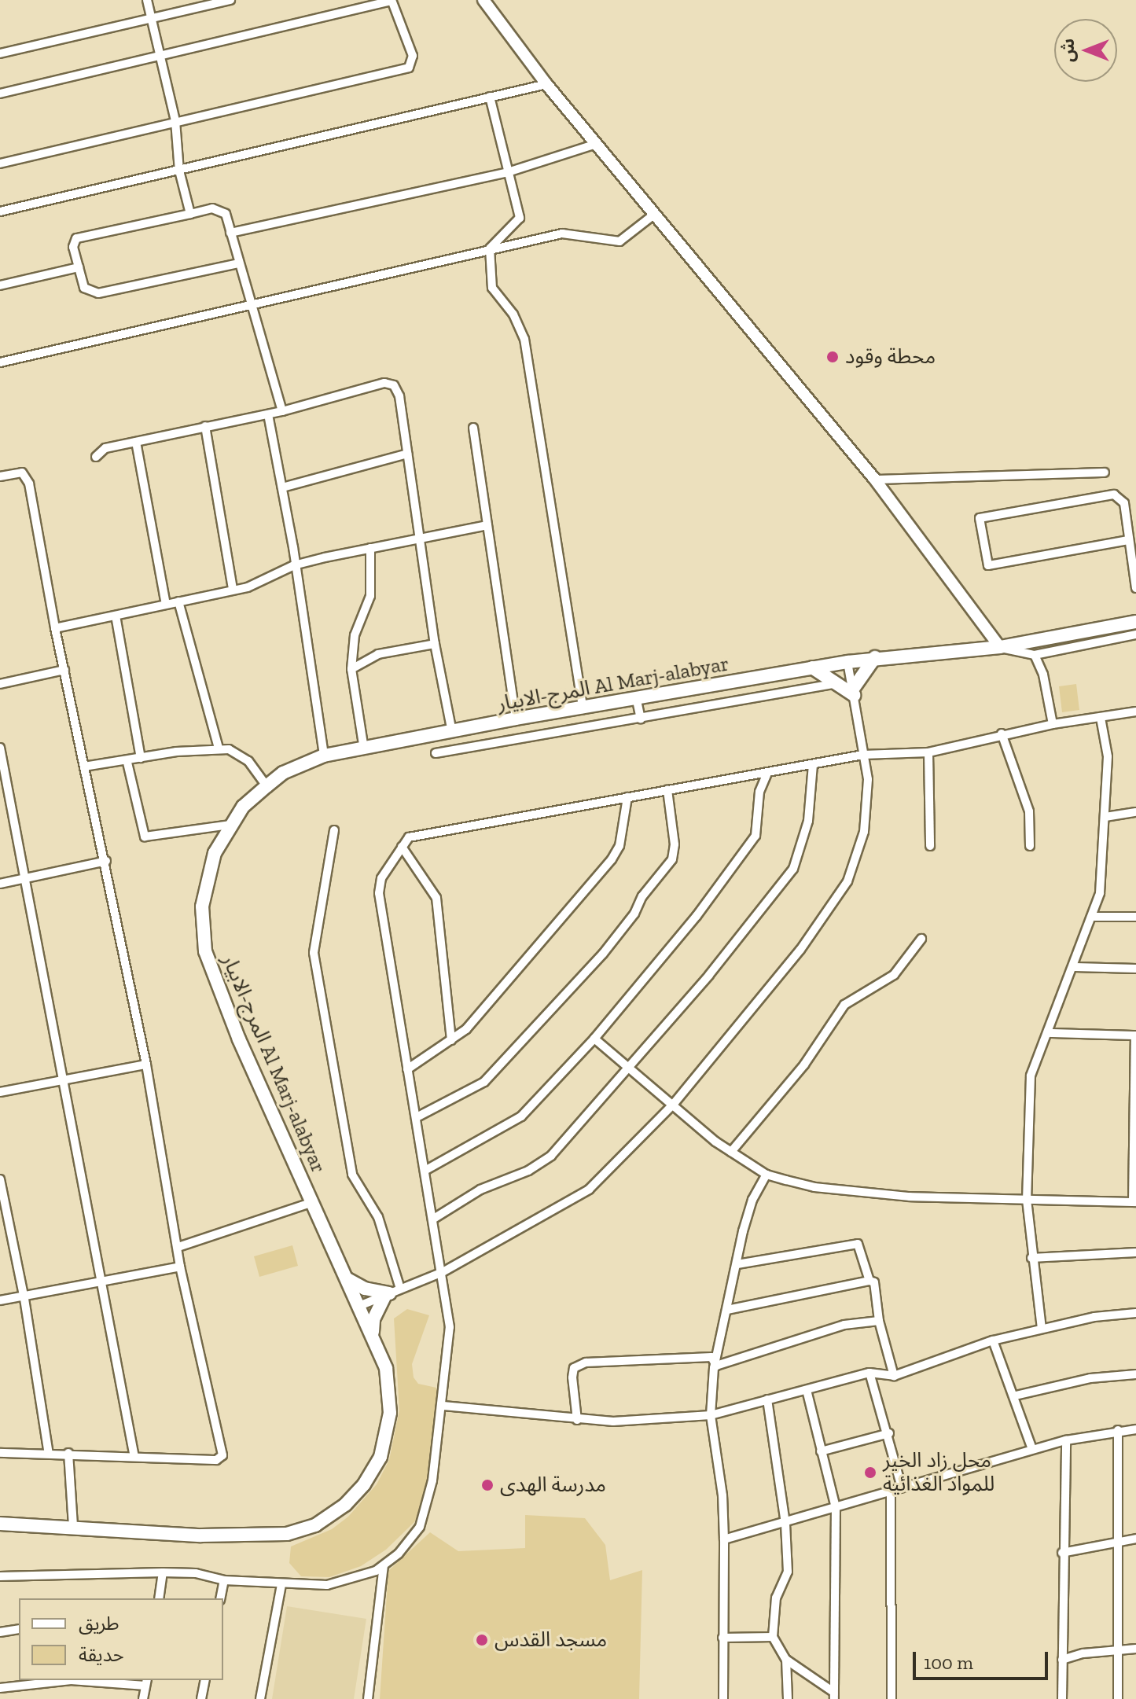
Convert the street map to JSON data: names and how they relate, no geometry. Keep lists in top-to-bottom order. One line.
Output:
{"streets":{"main road":["المرج-الابيار Al Marj-alabyar"]},"places":["محطة وقود","محل زاد الخير للمواد الغذائية","مدرسة الهدى","مسجد القدس"],"legend":["طريق","حديقة"],"scale_bar":"100 m","north":"left"}
